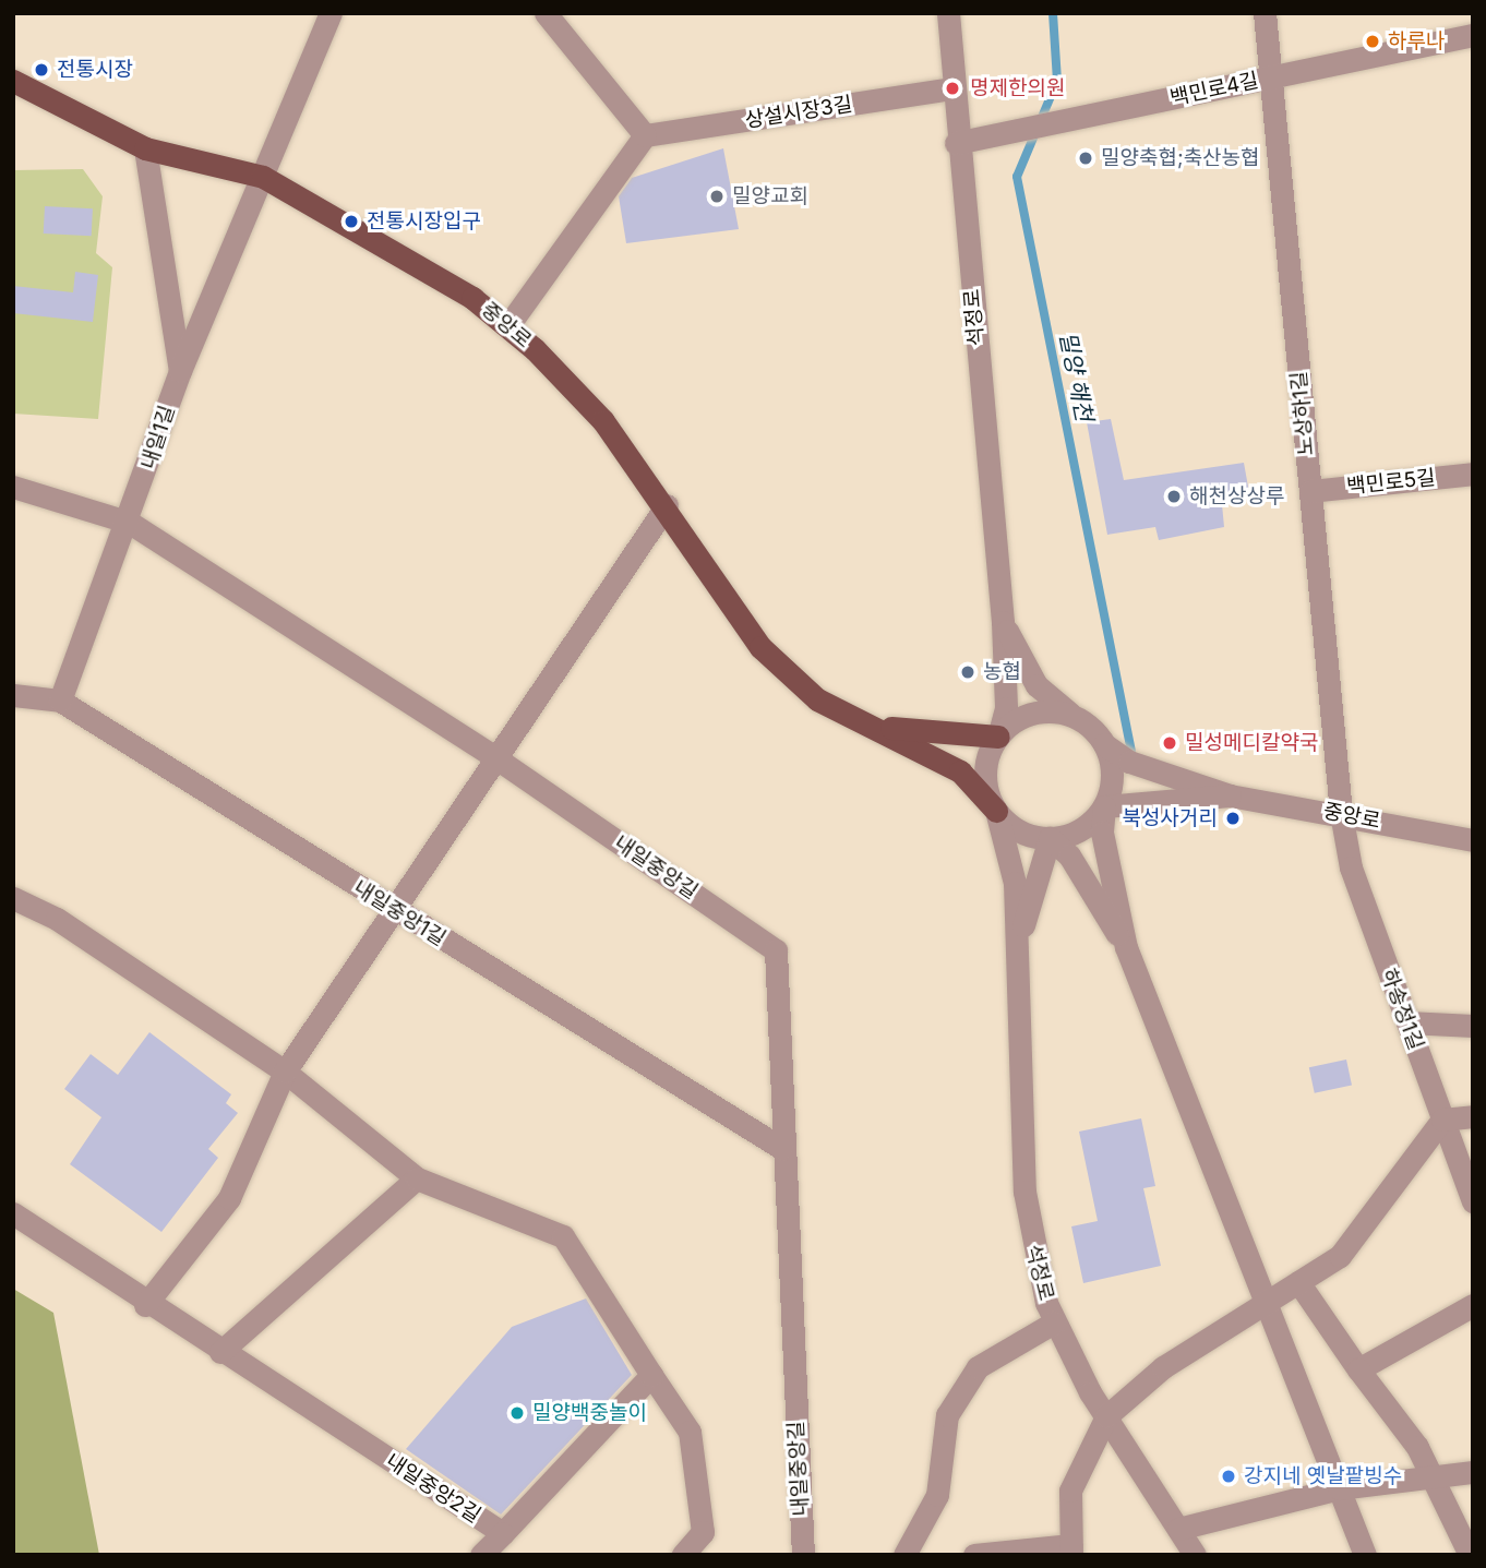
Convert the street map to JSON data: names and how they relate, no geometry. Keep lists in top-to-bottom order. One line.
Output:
{"streets":{"main road":["중앙로"],"street":["백민로4길","상설시장3길","석정로","노상하1길","내일1길","백민로5길","내일중앙길","내일중앙1길","하송정1길","내일중앙2길"]},"crossings":[["백민로4길","석정로"],["백민로4길","노상하1길"],["상설시장3길","석정로"],["중앙로","노상하1길"],["중앙로","내일1길"],["중앙로","하송정1길"],["노상하1길","백민로5길"],["노상하1길","하송정1길"],["내일1길","내일중앙길"],["내일1길","내일중앙1길"],["내일중앙길","내일중앙1길"]],"water":["밀양 해천"],"places":["하루나","전통시장","명제한의원","밀양축협;축산농협","밀양교회","전통시장입구","해천상상루","농협","밀성메디칼약국","북성사거리","밀양백중놀이","강지네 옛날팥빙수"]}
